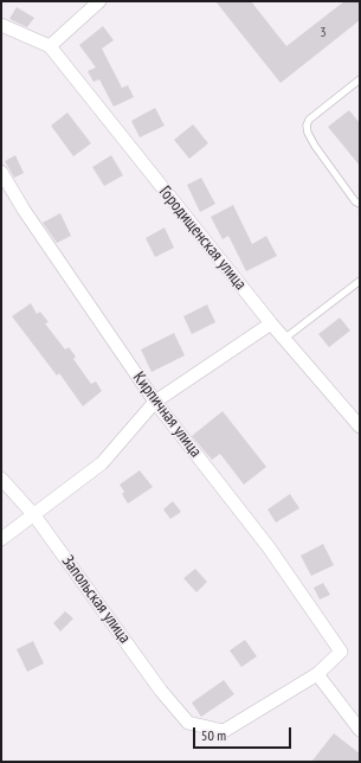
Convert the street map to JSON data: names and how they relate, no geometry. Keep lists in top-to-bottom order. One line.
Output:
{"streets":{"street":["Городищенская улица","Кирпичная улица","Запольская улица"]},"crossings":[["Кирпичная улица","Запольская улица"]],"house_numbers":["3"],"scale_bar":"50 m"}
